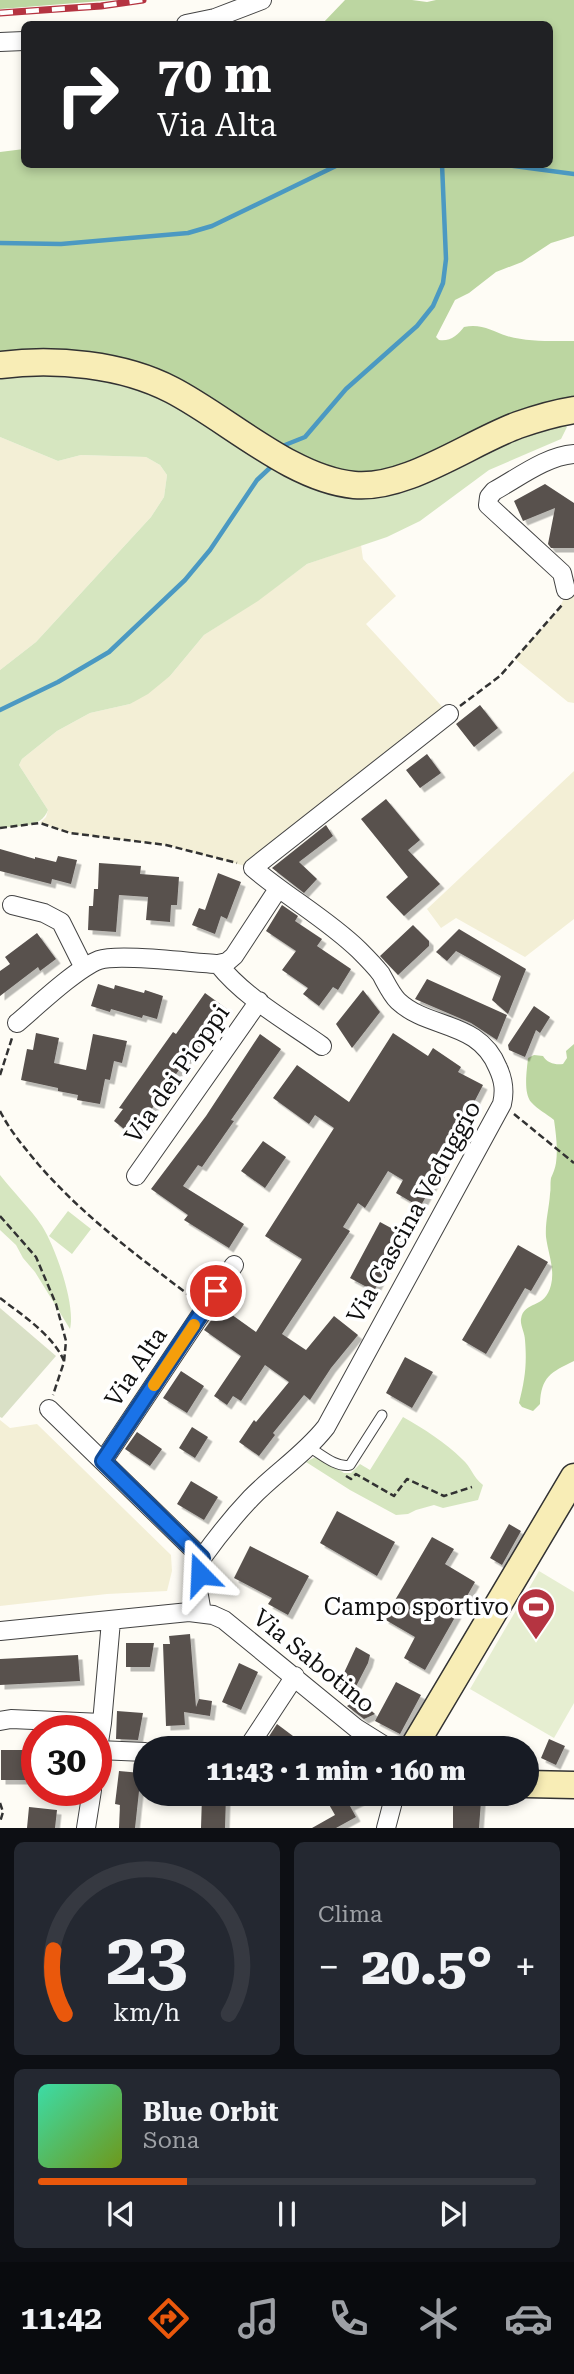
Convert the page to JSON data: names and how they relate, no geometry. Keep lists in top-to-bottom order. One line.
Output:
{"streets":{"street":["Via dei Pioppi","Via Cascina Veduggio","Via Alta","Via Sabotino"]},"crossings":[["Via dei Pioppi","Via Cascina Veduggio"]],"places":{"sports":["Campo sportivo"]},"page":{"turn":["70 m","Via Alta"],"limit":"30","trip":"11:43 · 1 min · 160 m","tile":"Clima","heat":["−","20.5°","+"],"song":["Blue Orbit","Sona"],"tabs":"11:42","gauge":["23","km/h"]}}
